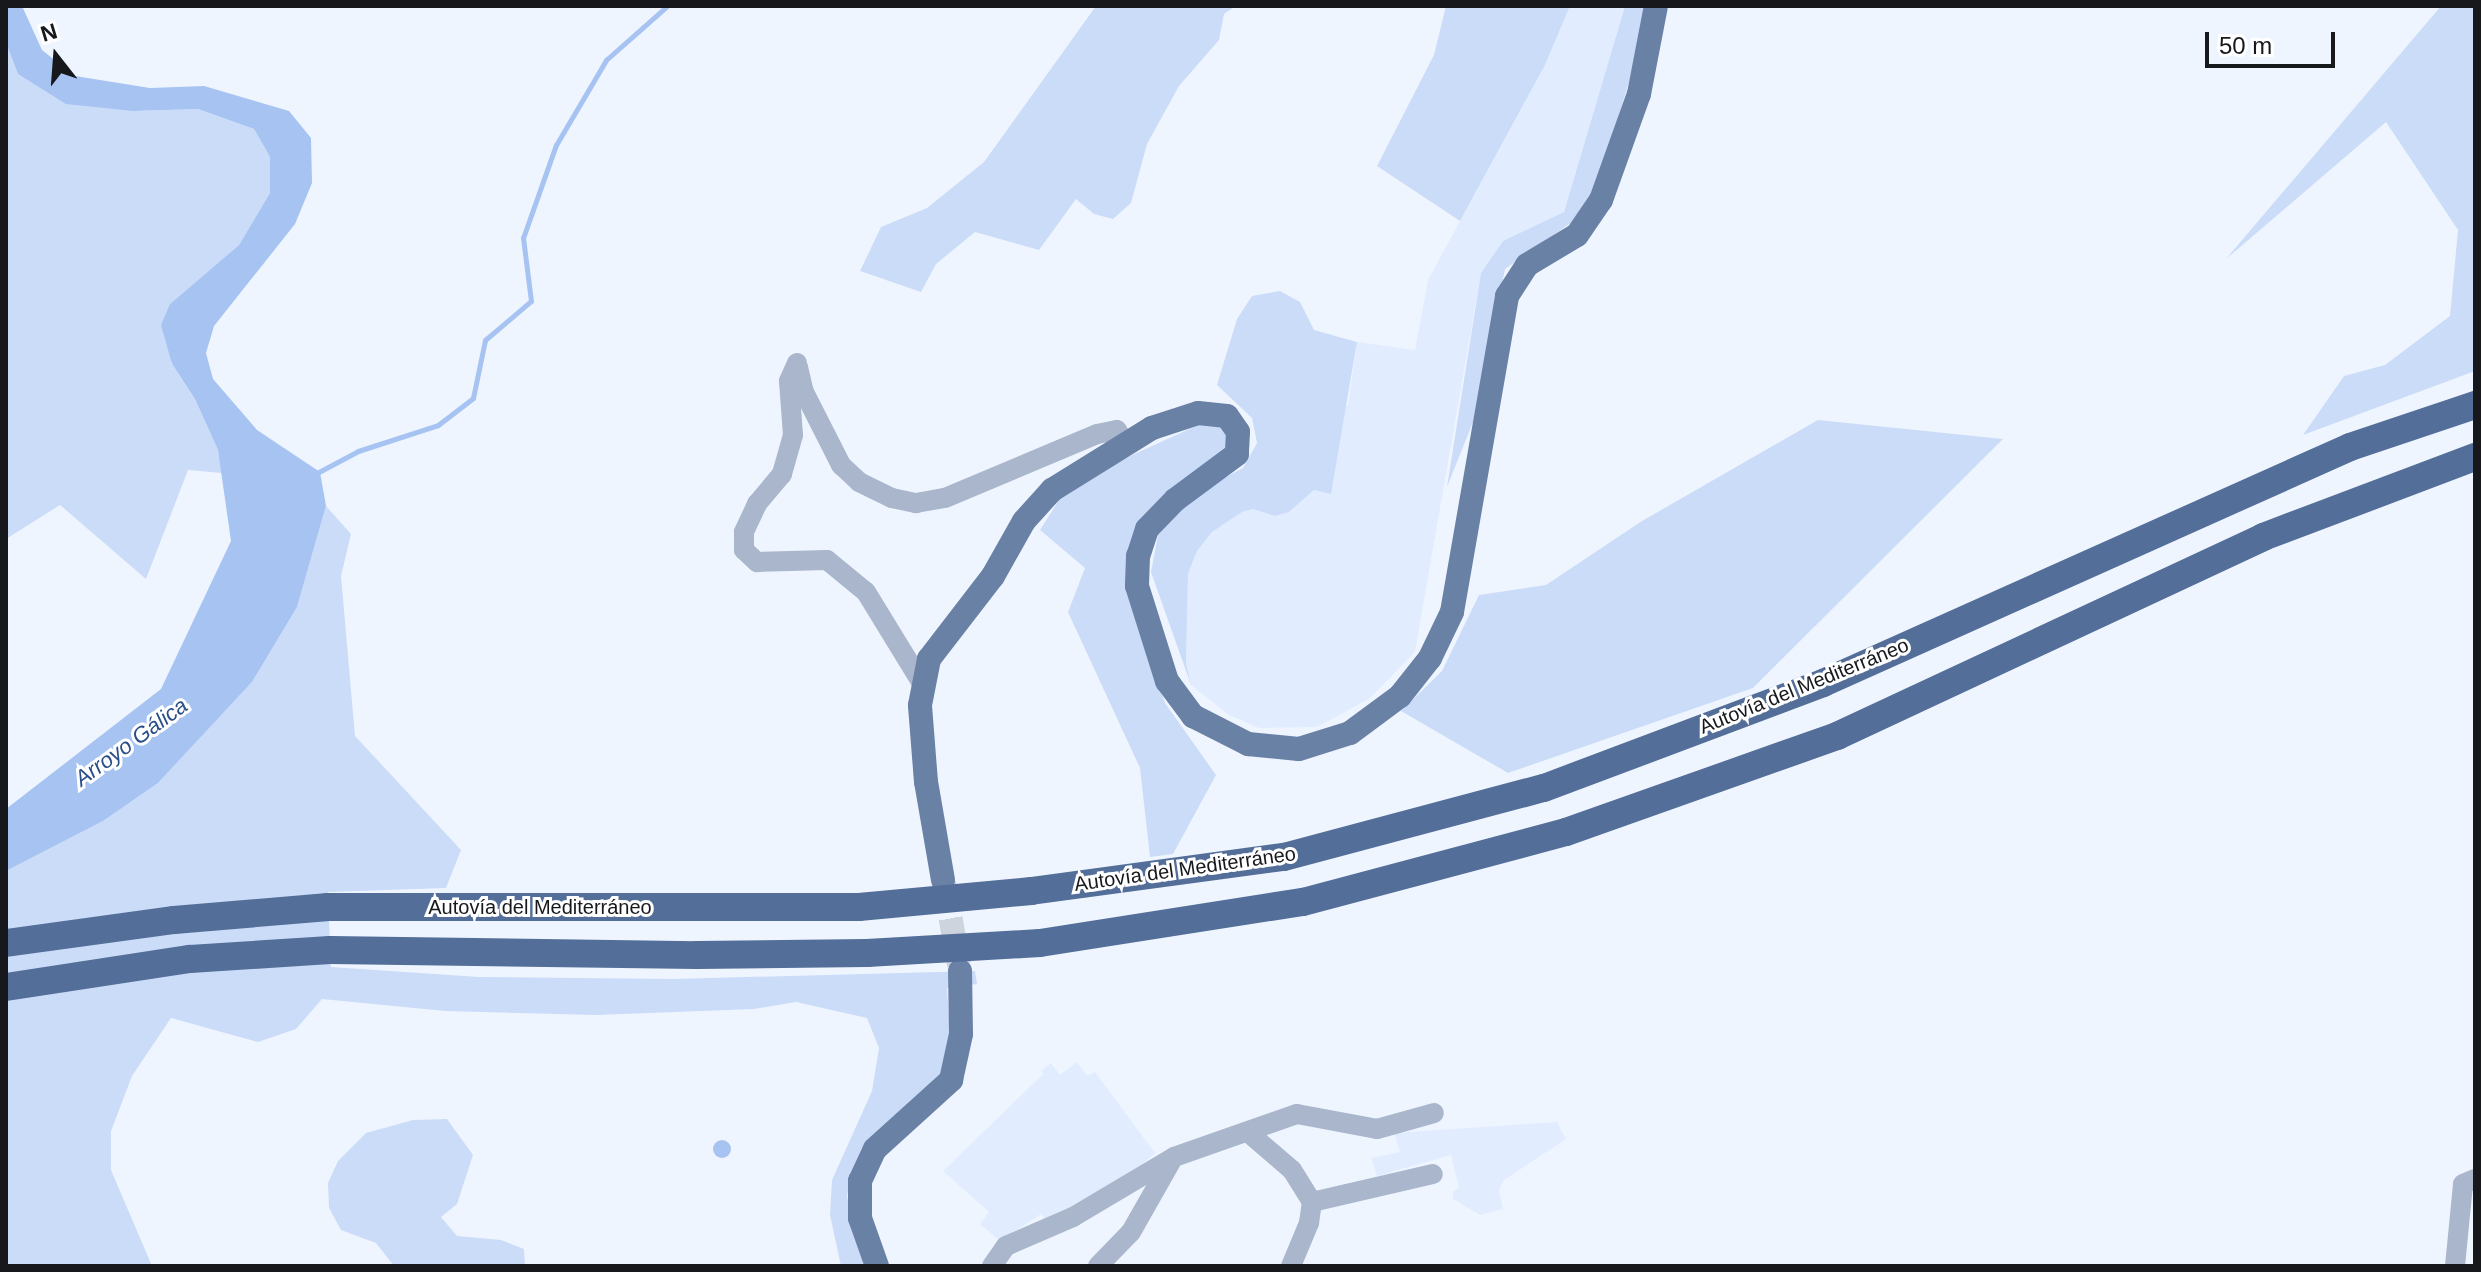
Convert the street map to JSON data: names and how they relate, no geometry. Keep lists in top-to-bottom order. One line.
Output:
{"streets":{"highway":["Autovía del Mediterráneo"]},"water":["Arroyo Gálica"],"scale_bar":"50 m","north":"top"}
